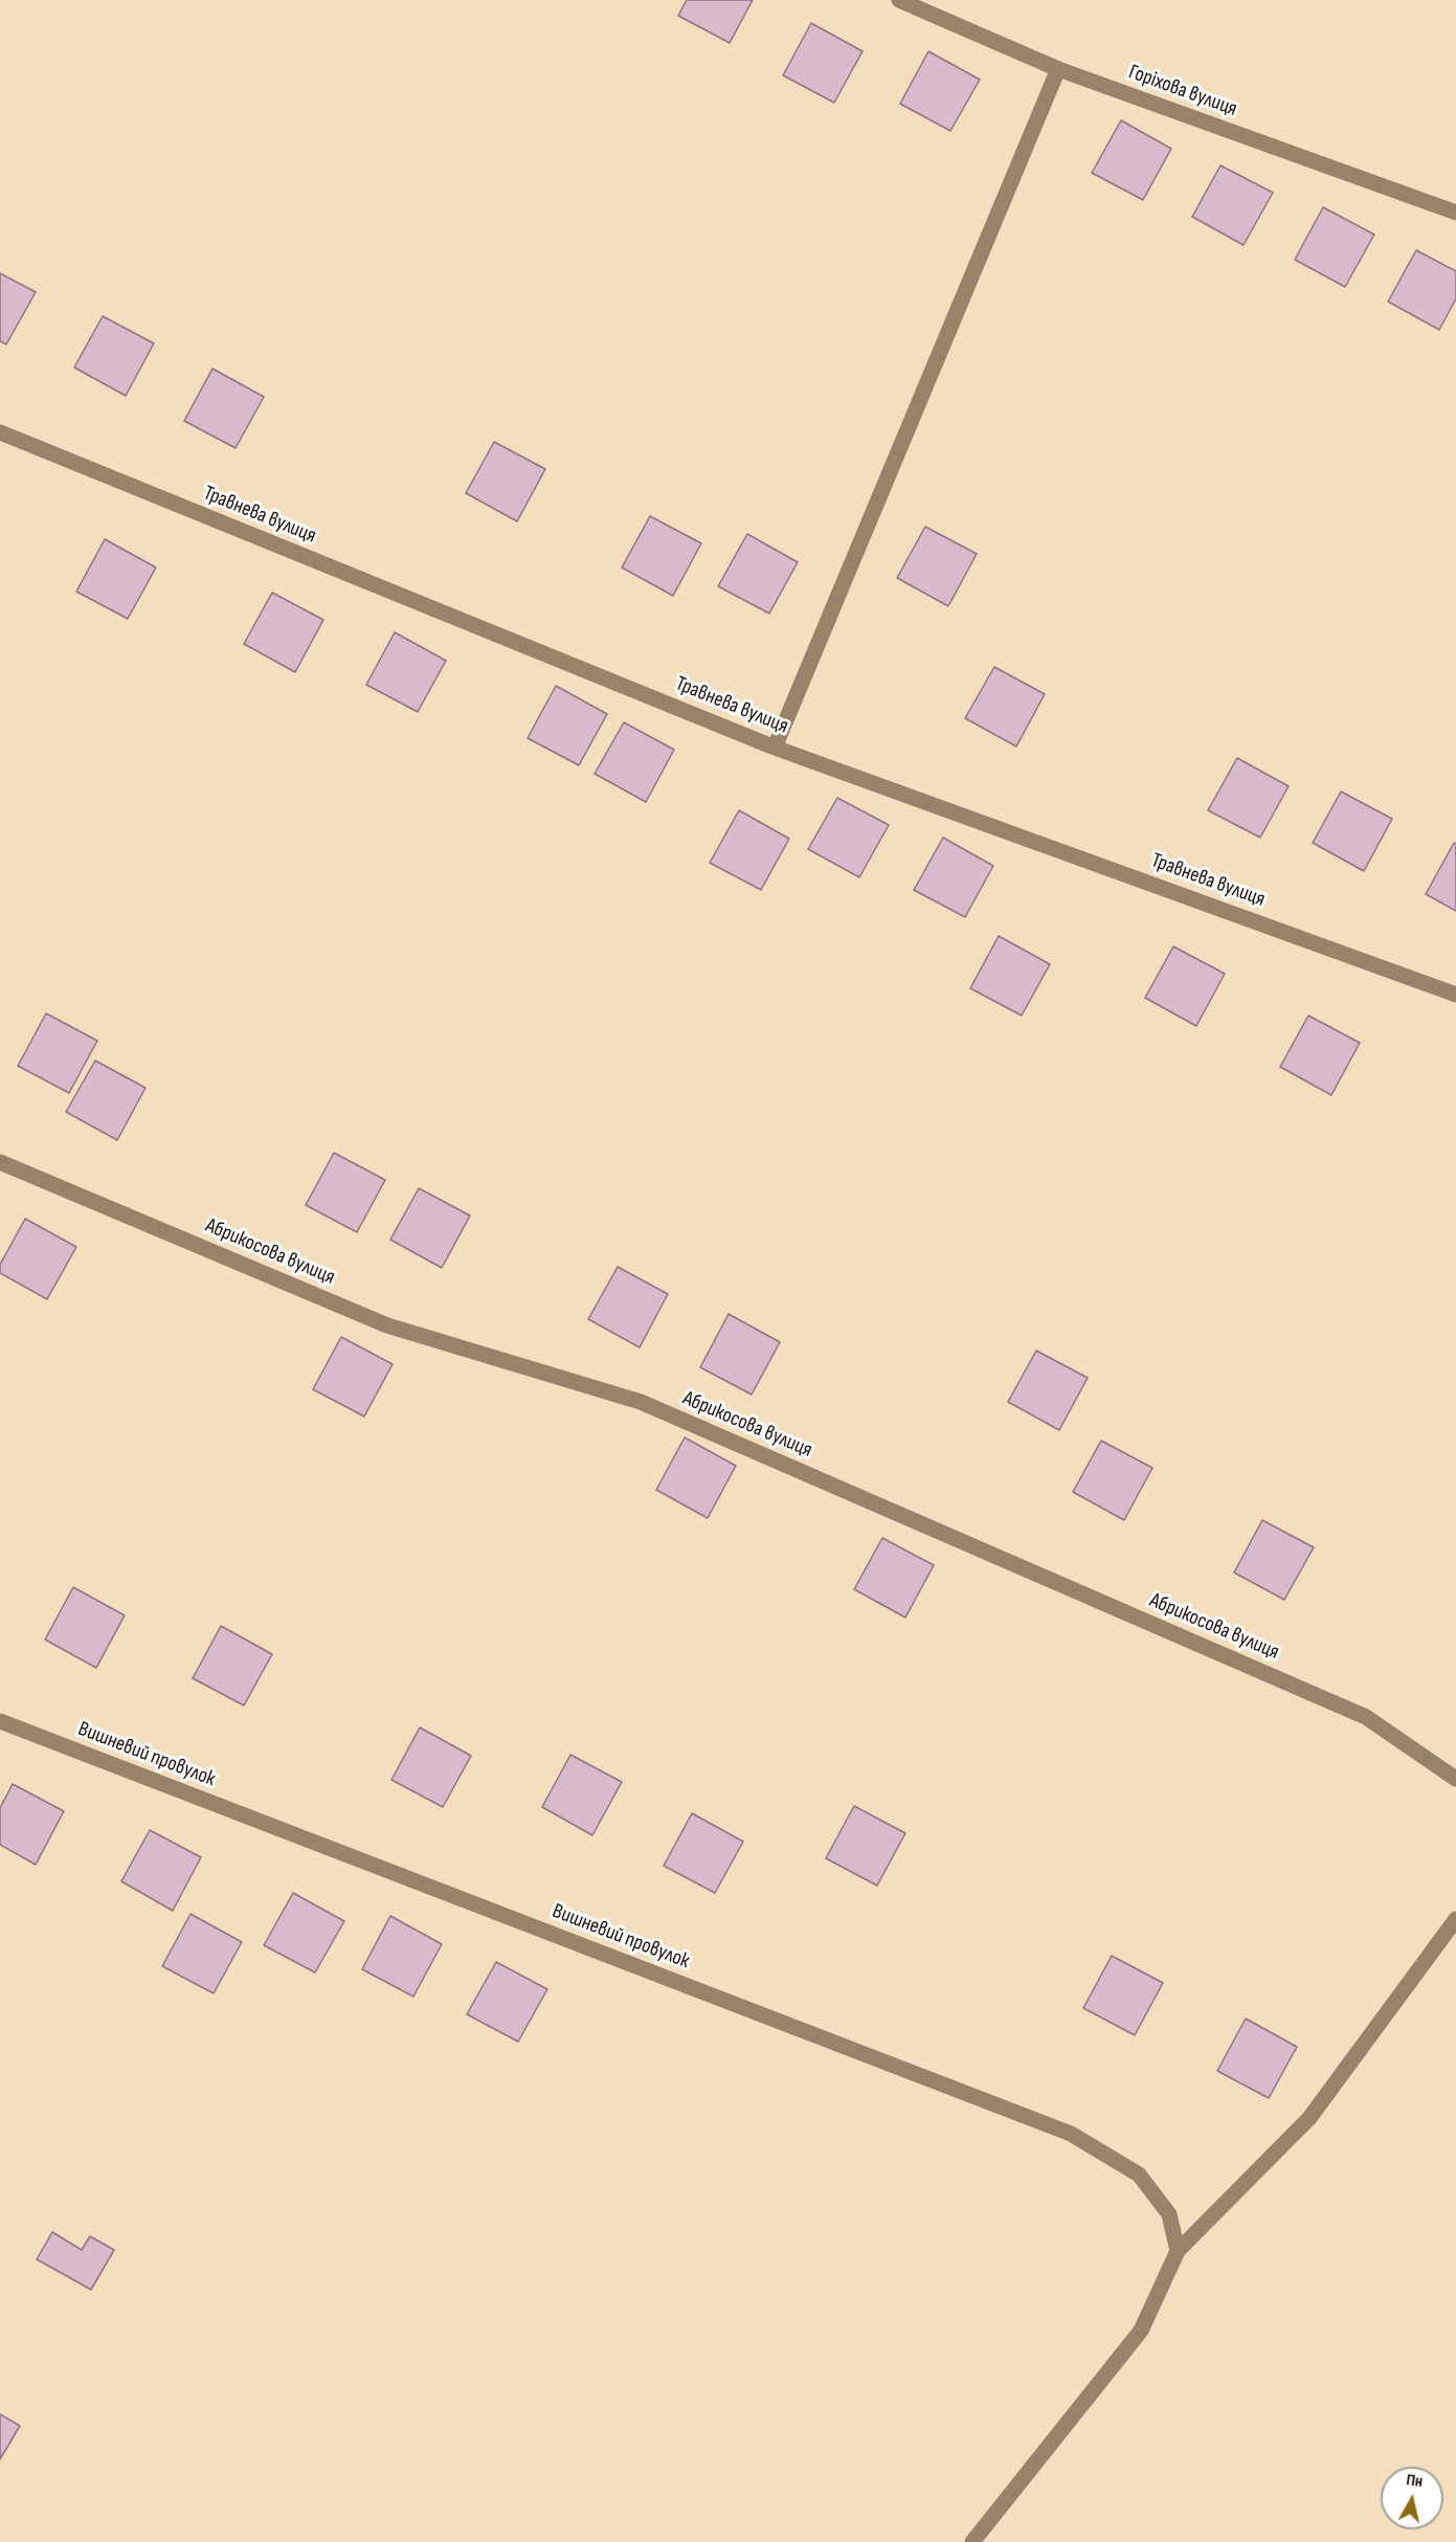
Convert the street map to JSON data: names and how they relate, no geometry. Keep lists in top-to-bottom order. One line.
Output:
{"streets":{"street":["Горіхова вулиця","Травнева вулиця","Абрикосова вулиця","Вишневий провулок"]},"north":"top"}
